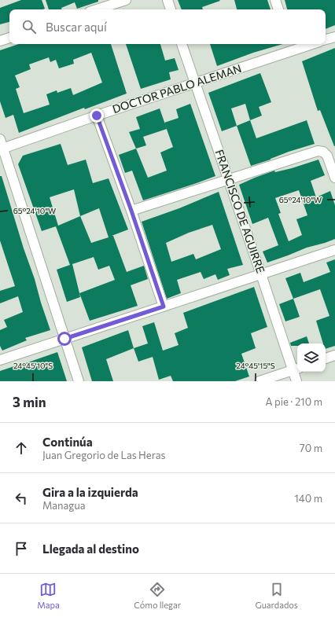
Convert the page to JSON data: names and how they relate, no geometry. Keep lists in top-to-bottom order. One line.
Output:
{"streets":{"street":["DOCTOR PABLO ALEMAN","FRANCISCO DE AGUIRRE"]},"crossings":[["DOCTOR PABLO ALEMAN","FRANCISCO DE AGUIRRE"]],"page":{"search":"Buscar aquí","heading":["3 min","A pie · 210 m"],"list":[["Continúa","Juan Gregorio de Las Heras","70 m"],["Gira a la izquierda","Managua","140 m"],"Llegada al destino"],"nav":["Mapa","Cómo llegar","Guardados"]},"coordinates":["65°24'10\"W","24°45'10\"S","24°45'15\"S"]}
